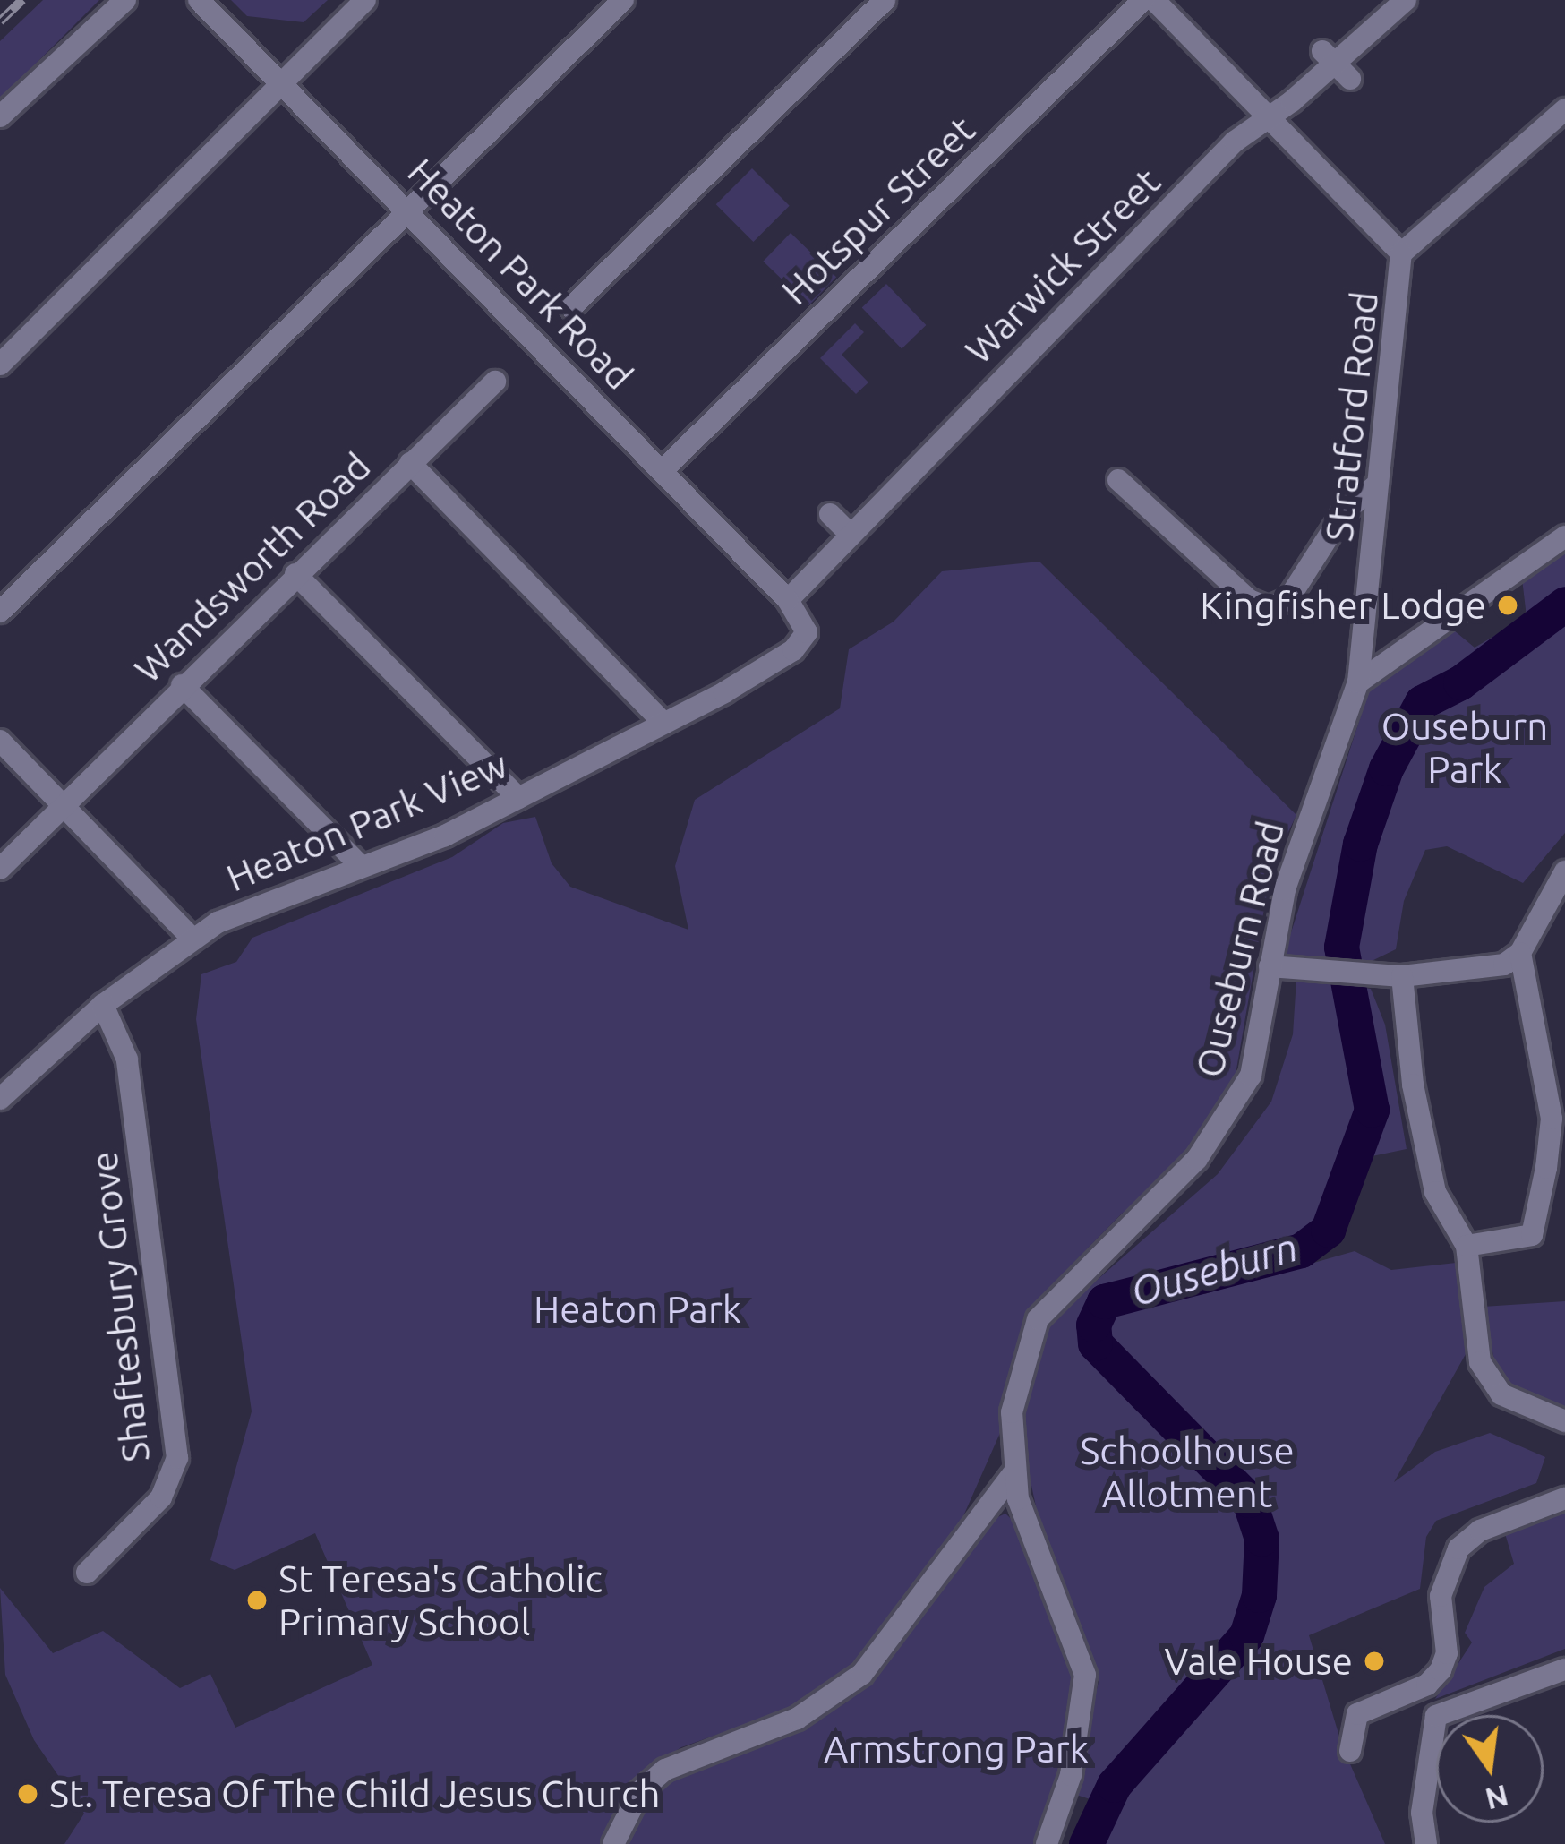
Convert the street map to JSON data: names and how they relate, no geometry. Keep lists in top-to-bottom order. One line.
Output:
{"streets":{"street":["Hotspur Street","Warwick Street","Heaton Park Road","Stratford Road","Wandsworth Road","Heaton Park View","Ouseburn Road","Shaftesbury Grove"]},"crossings":[["Hotspur Street","Heaton Park Road"],["Warwick Street","Heaton Park Road"],["Warwick Street","Stratford Road"],["Warwick Street","Heaton Park View"],["Heaton Park Road","Heaton Park View"],["Stratford Road","Ouseburn Road"],["Heaton Park View","Shaftesbury Grove"]],"water":["Ouseburn"],"parks":["Ouseburn Park","Heaton Park","Schoolhouse Allotment","Armstrong Park"],"places":["Kingfisher Lodge","St Teresa's Catholic Primary School","Vale House","St. Teresa Of The Child Jesus Church"],"north":"bottom"}
